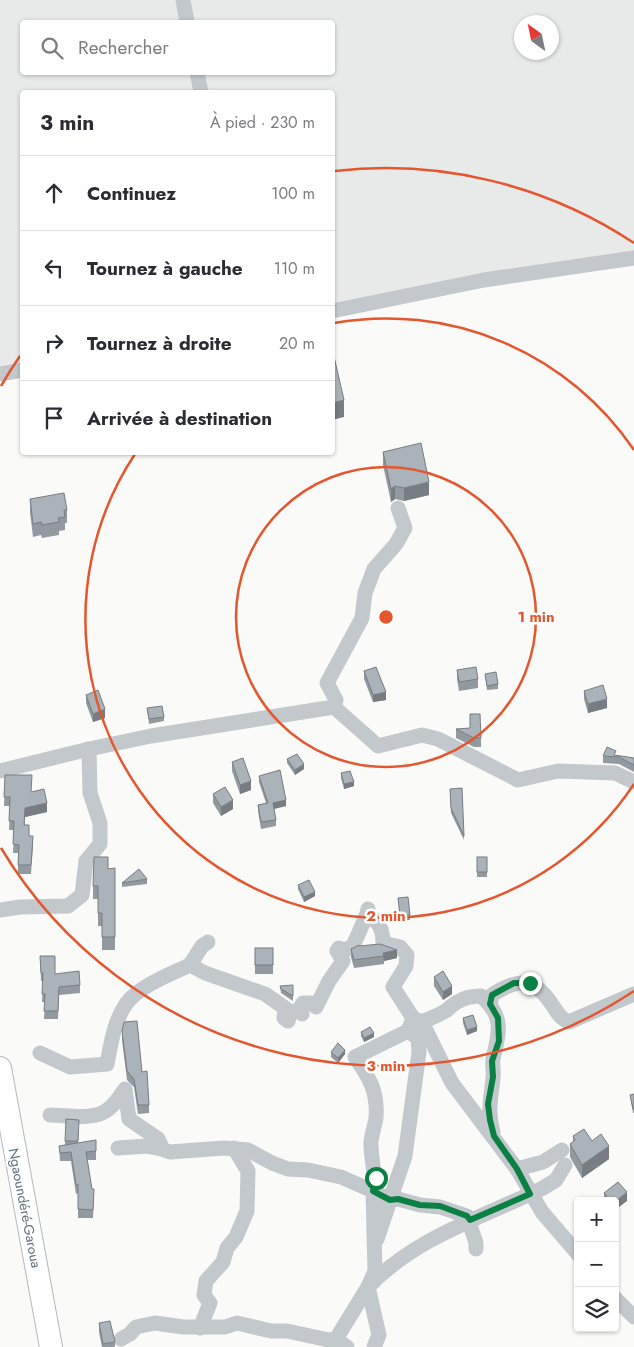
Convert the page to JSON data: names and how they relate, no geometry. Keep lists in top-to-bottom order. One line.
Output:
{"streets":{"highway":["Ngaoundéré-Garoua"]},"north":"top left","page":{"search":"Rechercher","heading":["3 min","À pied · 230 m"],"list":[["Continuez","100 m"],["Tournez à gauche","110 m"],["Tournez à droite","20 m"],"Arrivée à destination"],"map_buttons":["+","−"]},"rings":["1 min","2 min","3 min"]}
